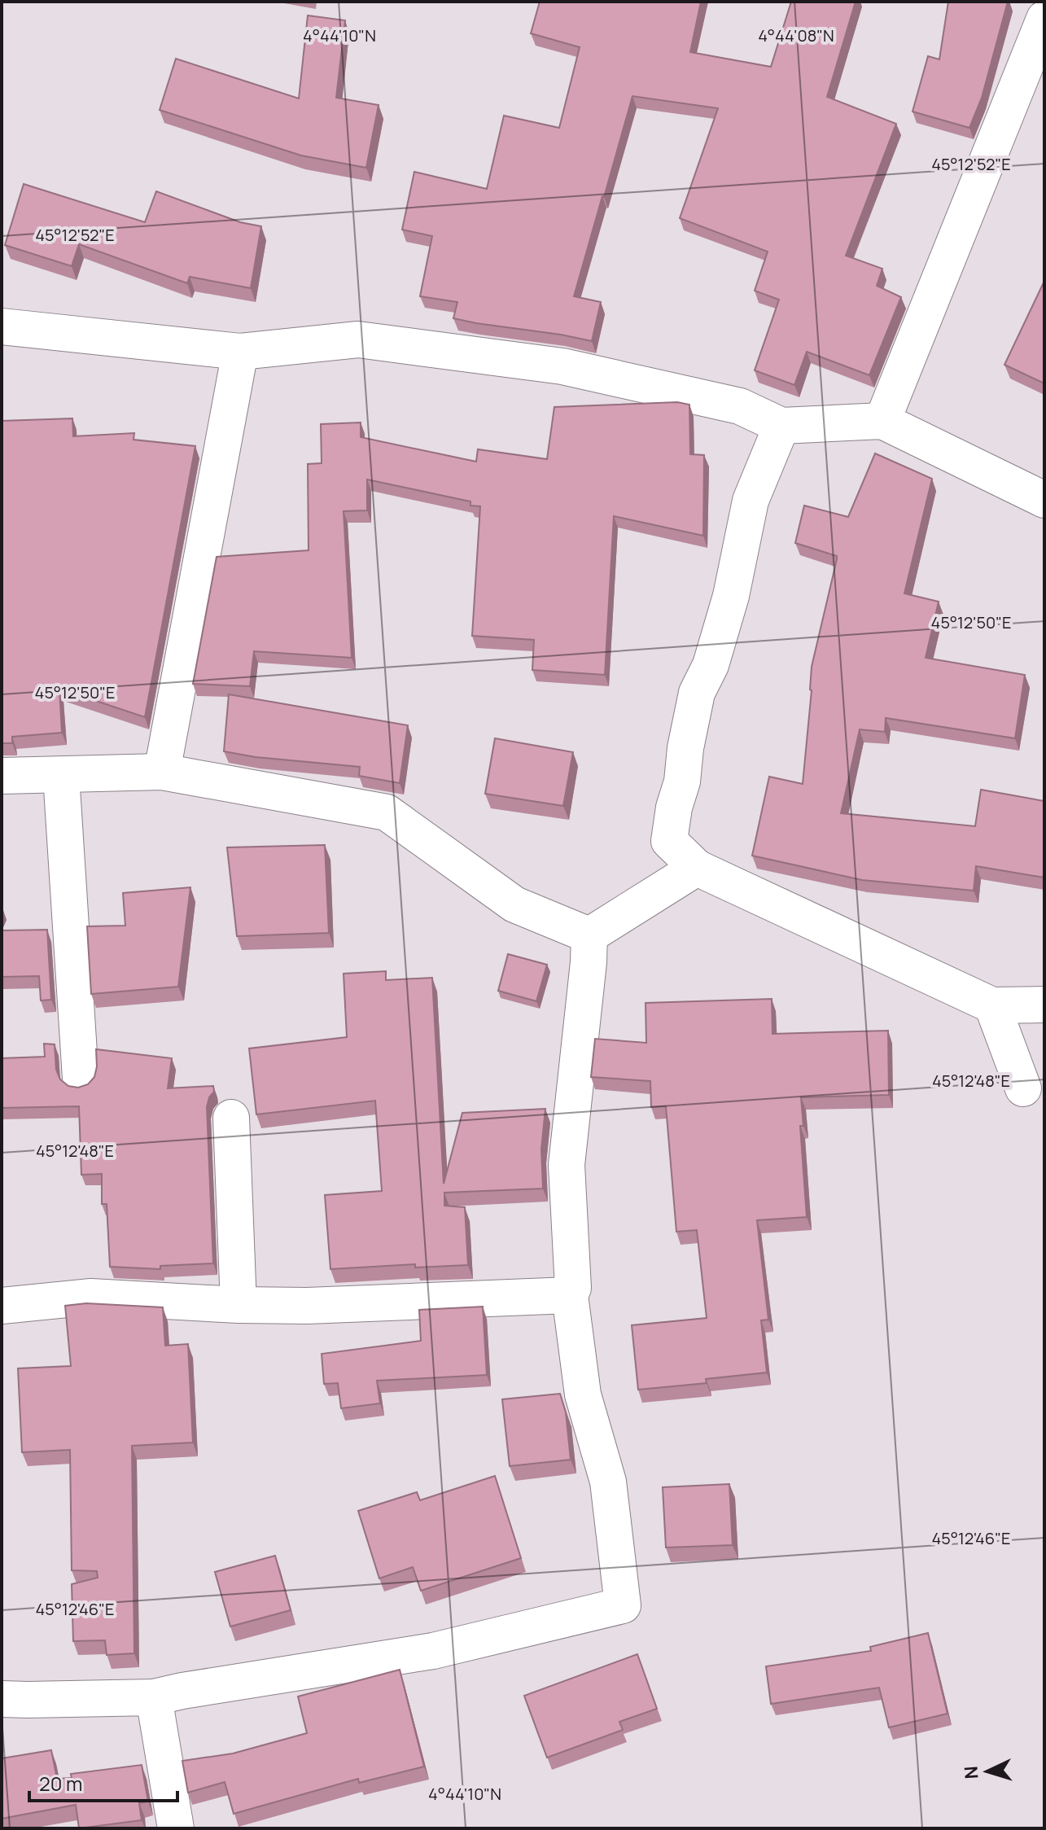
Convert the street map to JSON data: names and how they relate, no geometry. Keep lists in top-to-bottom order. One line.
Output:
{"scale_bar":"20 m","north":"left","coordinates":["4°44'10\"N","4°44'08\"N","45°12'52\"E","45°12'50\"E","45°12'48\"E","45°12'46\"E"]}
